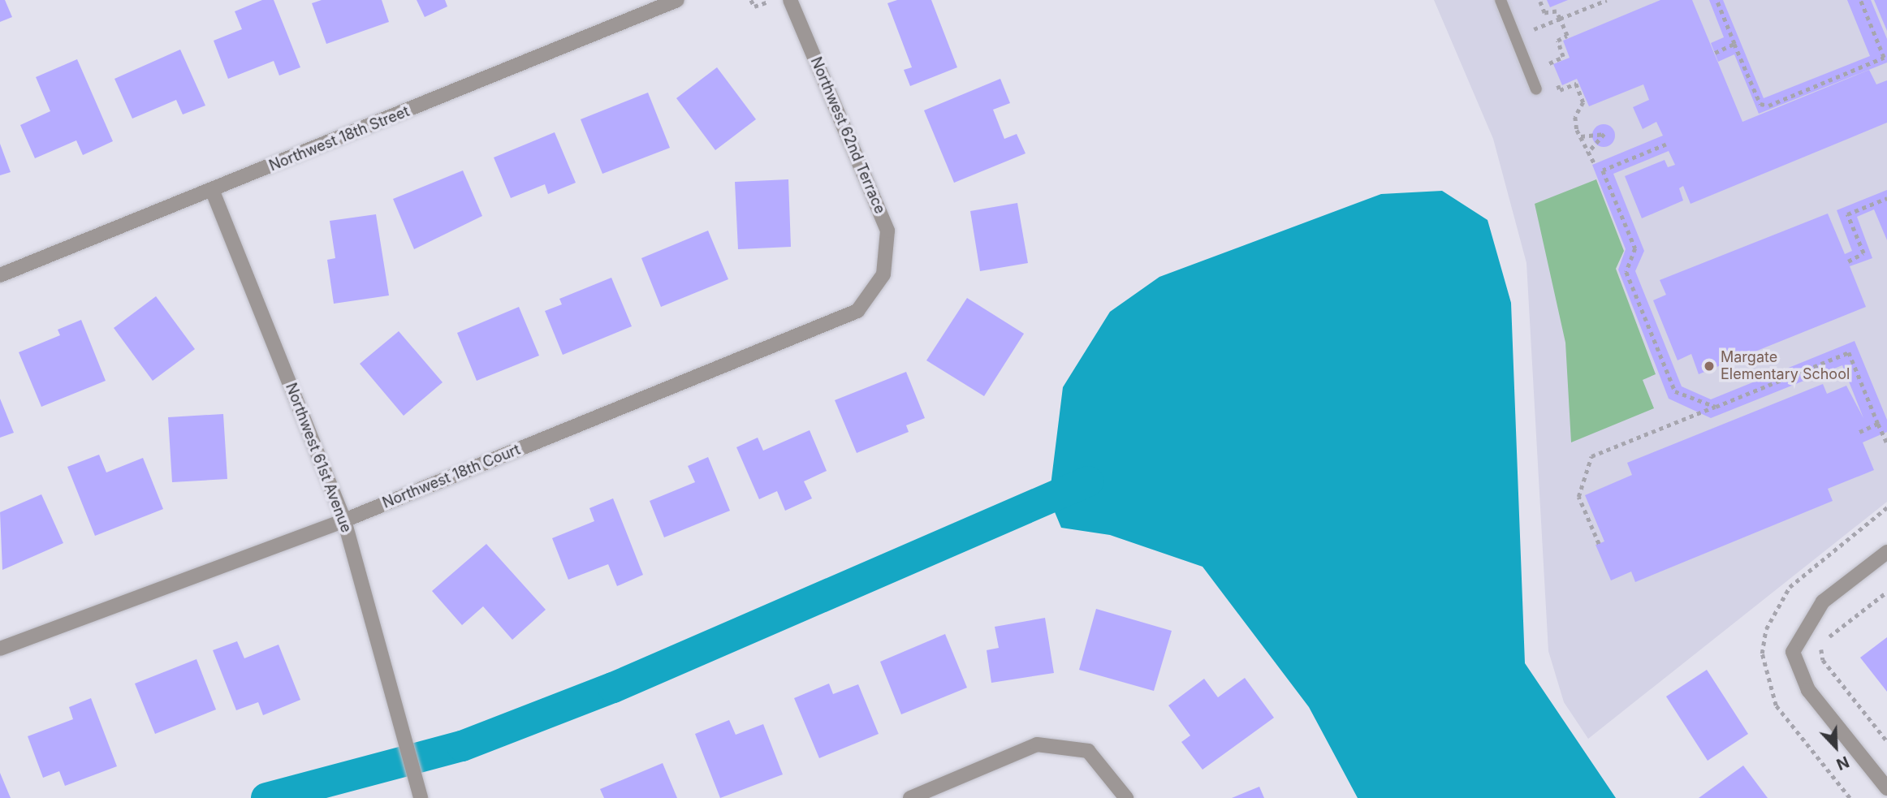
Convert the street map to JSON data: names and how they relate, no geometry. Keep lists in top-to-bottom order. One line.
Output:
{"streets":{"street":["Northwest 62nd Terrace","Northwest 18th Street","Northwest 61st Avenue","Northwest 18th Court"]},"crossings":[["Northwest 62nd Terrace","Northwest 18th Court"],["Northwest 18th Street","Northwest 61st Avenue"],["Northwest 61st Avenue","Northwest 18th Court"]],"places":["Margate Elementary School"],"north":"bottom right"}
